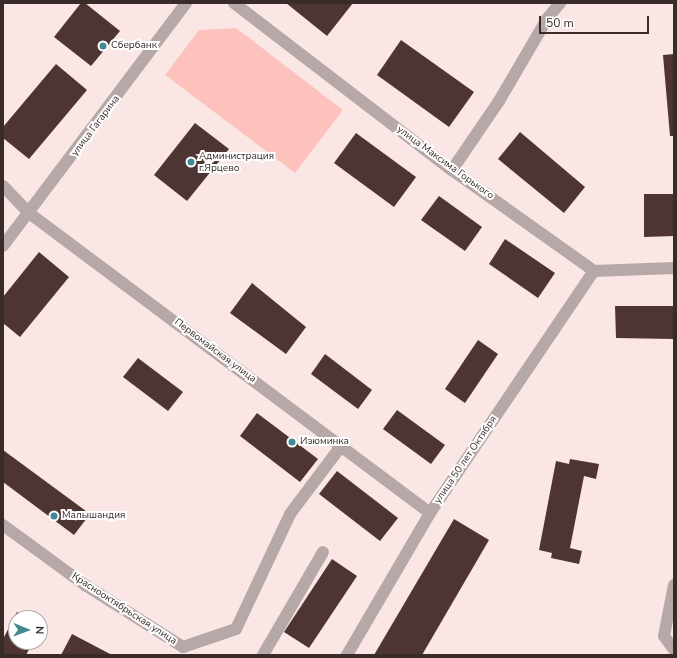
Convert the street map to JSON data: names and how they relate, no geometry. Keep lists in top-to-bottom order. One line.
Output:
{"streets":{"street":["улица Гагарина","улица Максима Горького","Первомайская улица","улица 50 лет Октября","Краснооктябрьская улица"]},"crossings":[["улица Гагарина","Первомайская улица"],["улица Максима Горького","улица 50 лет Октября"],["Первомайская улица","улица 50 лет Октября"],["Первомайская улица","Краснооктябрьская улица"]],"places":["Сбербанк","Администрация г.Ярцево","Изюминка","Малышандия"],"scale_bar":"50 m","north":"right"}
